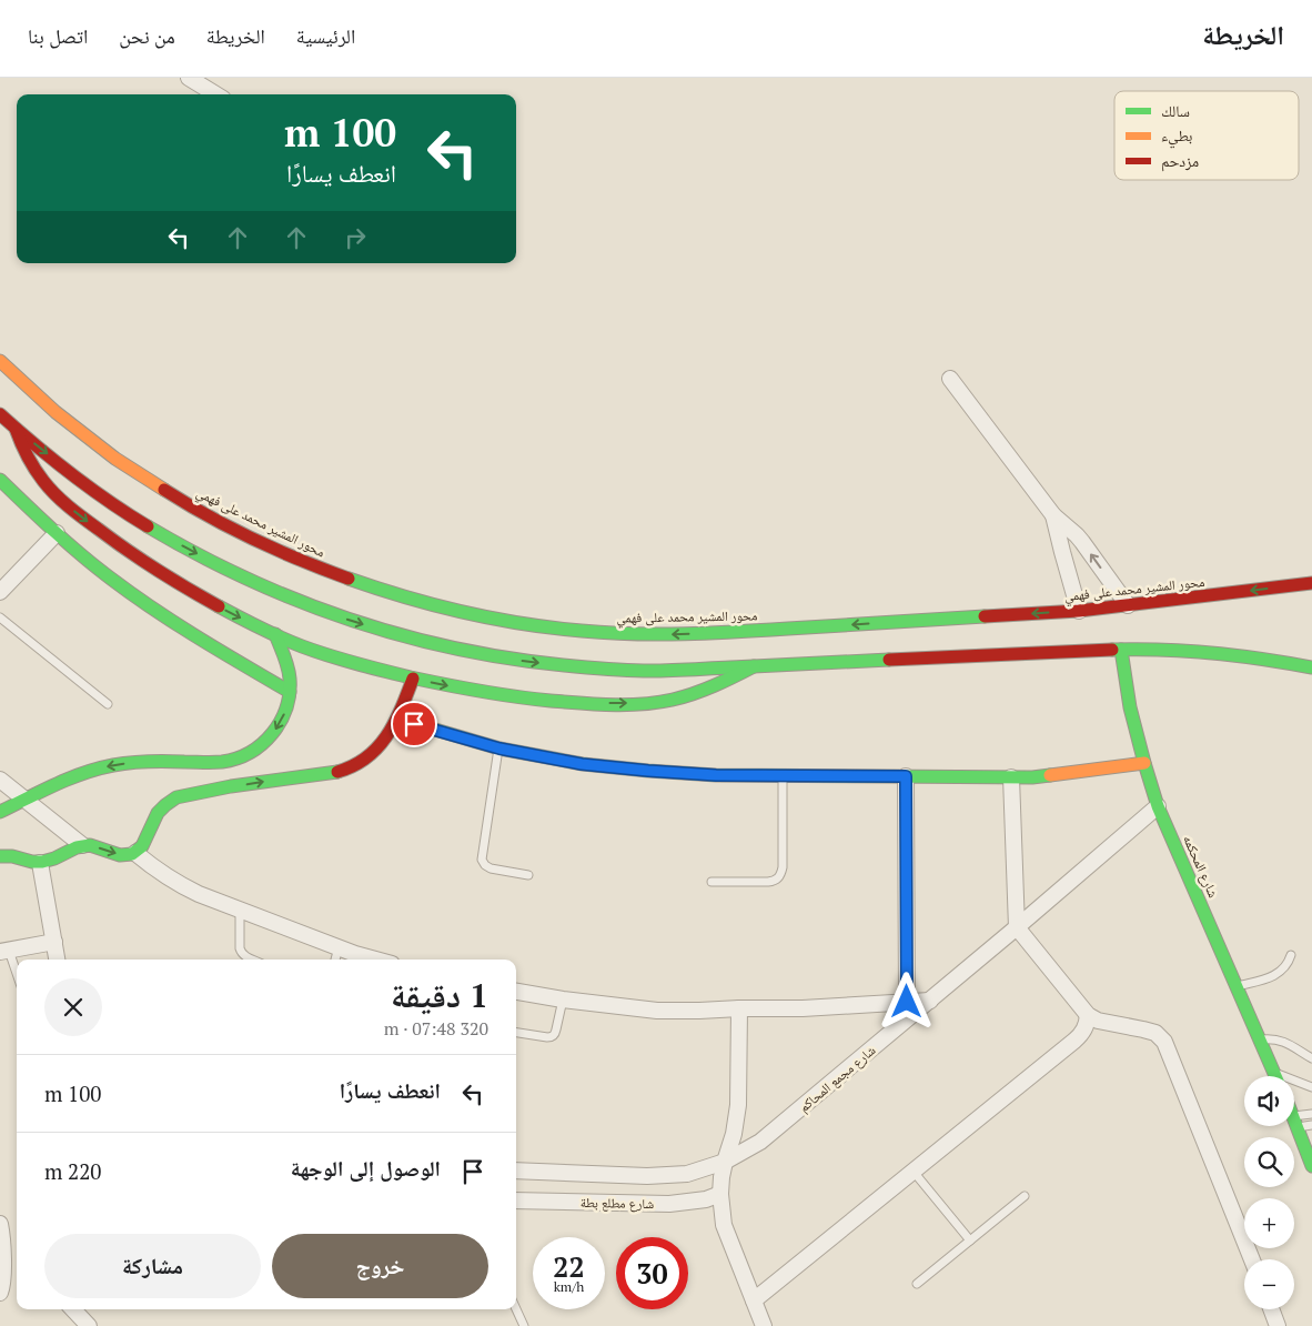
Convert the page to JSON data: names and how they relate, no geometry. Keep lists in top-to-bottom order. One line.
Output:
{"streets":{"street":["محور المشير محمد على فهمي","شارع المحكمه","شارع مجمع المحاكم","شارع مطلع بطة"]},"crossings":[["شارع المحكمه","شارع مجمع المحاكم"]],"legend":["سالك","بطيء","مزدحم"],"page":{"header":"الخريطة","nav":["الرئيسية","الخريطة","من نحن","اتصل بنا"],"turn":["100 m","انعطف يسارًا"],"heading":["1 دقيقة","320 m · 07:48"],"list":[{"name":"انعطف يسارًا","value":"100 m"},{"name":"الوصول إلى الوجهة","value":"220 m"}],"map_buttons":["+","−"],"buttons":["خروج","مشاركة"],"speed":"22 km/h","limit":"30"}}
